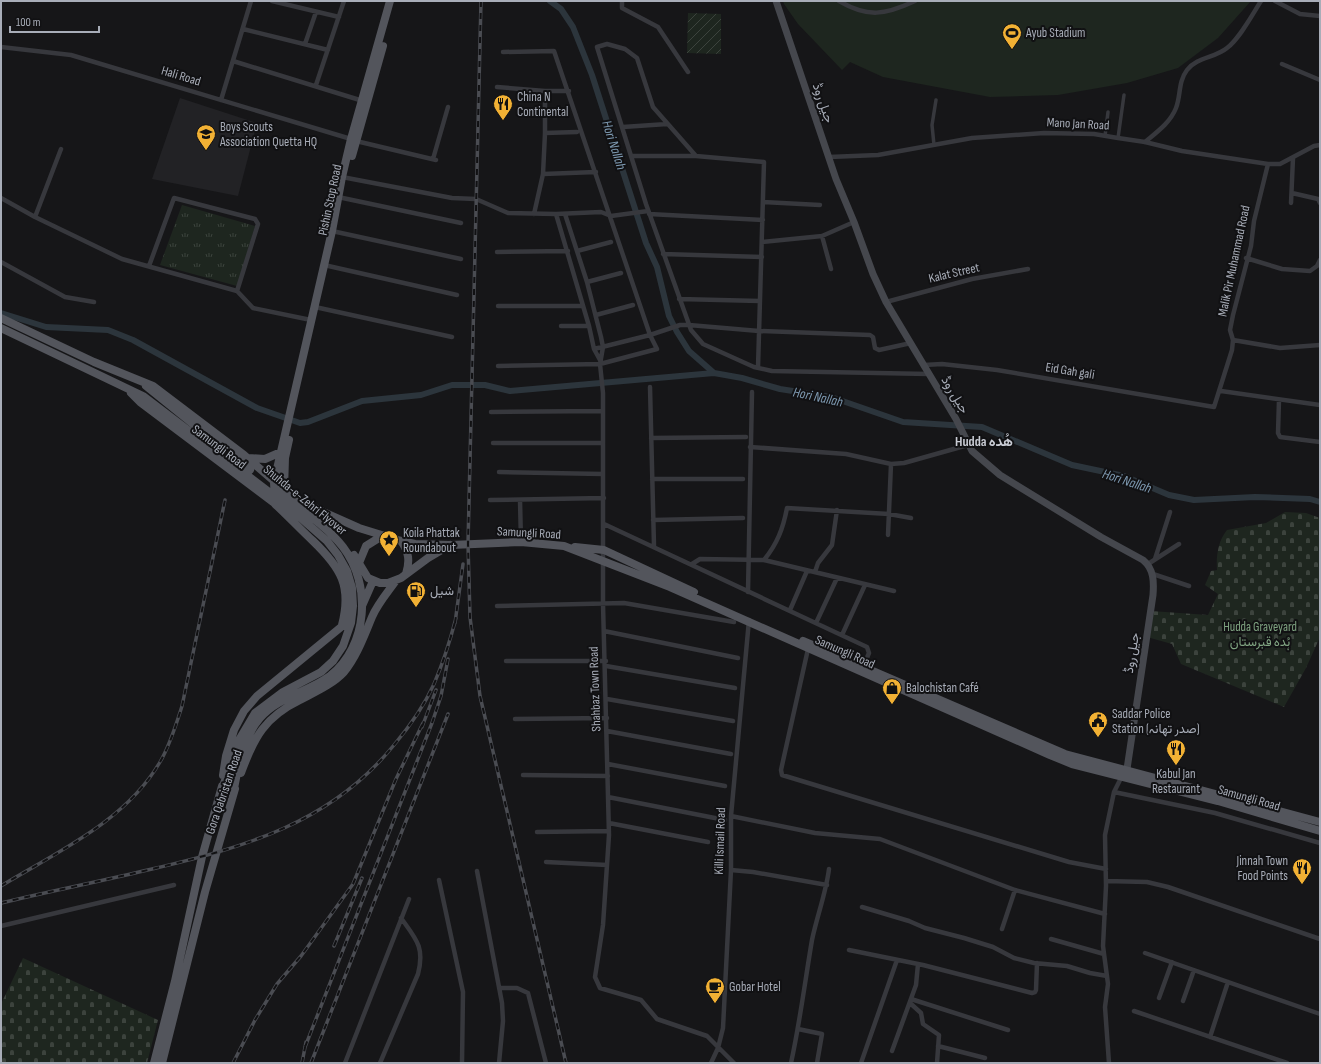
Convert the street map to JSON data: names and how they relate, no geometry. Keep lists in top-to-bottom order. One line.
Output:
{"streets":{"main road":["جیل روڈ","Pishin Stop Road","Samungli Road","Shuhda-e-Zehri Flyover","Gora Qabristan Road"],"street":["Hali Road","Mano Jan Road","Malik Pir Muhammad Road","Kalat Street","Eid Gah gali","Shahbaz Town Road","Killi Ismail Road"]},"crossings":[["Hali Road","Pishin Stop Road"],["جیل روڈ","Mano Jan Road"],["جیل روڈ","Kalat Street"],["جیل روڈ","Eid Gah gali"],["جیل روڈ","Samungli Road"],["Mano Jan Road","Malik Pir Muhammad Road"],["Malik Pir Muhammad Road","Eid Gah gali"],["Samungli Road","Shuhda-e-Zehri Flyover"],["Samungli Road","Shahbaz Town Road"],["Samungli Road","Gora Qabristan Road"],["Samungli Road","Killi Ismail Road"],["Shuhda-e-Zehri Flyover","Gora Qabristan Road"],["Shahbaz Town Road","Killi Ismail Road"]],"districts":["Hudda ھُدہ"],"water":["Hori Nallah"],"parks":["Hudda Graveyard ہُدہ قبرستان"],"places":{"sports":["Ayub Stadium"],"restaurant":["China N Continental","Kabul Jan Restaurant","Jinnah Town Food Points"],"school or university":["Boys Scouts Association Quetta HQ"],"place":["Koila Phattak Roundabout"],"fuel station":["شیل"],"shop":["Balochistan Café"],"public building":["Saddar Police Station (صدر تھانہ)"],"cafe":["Gobar Hotel"]},"scale_bar":"100 m"}
